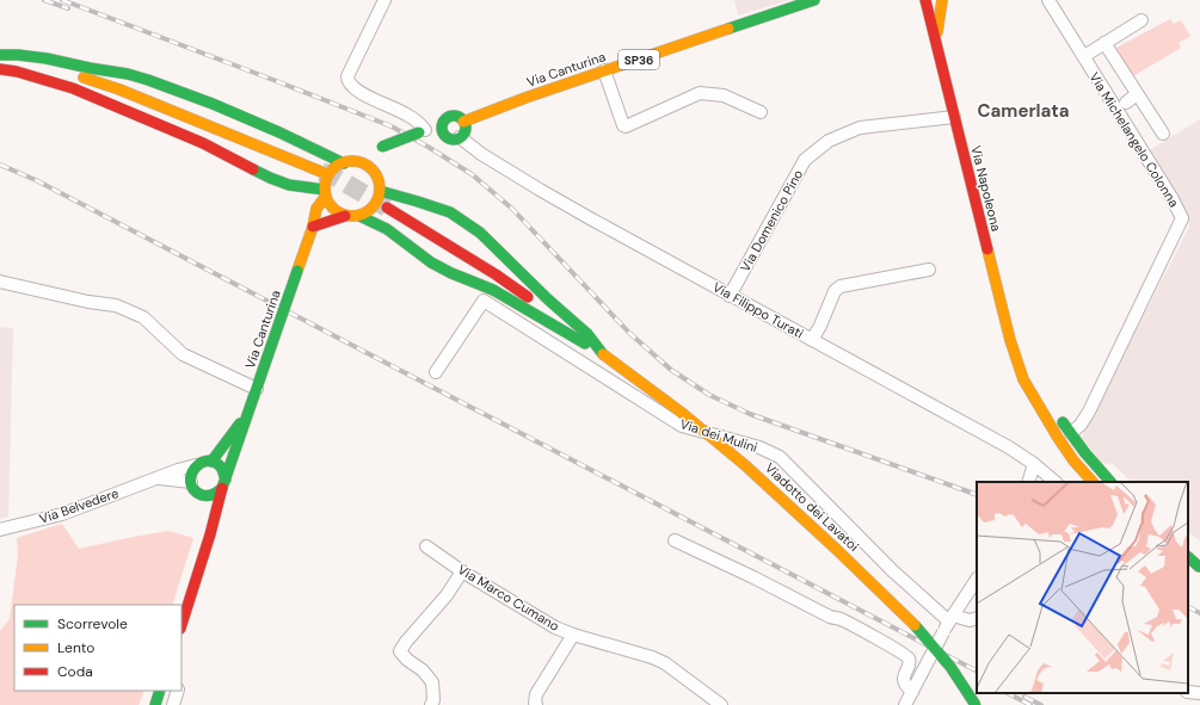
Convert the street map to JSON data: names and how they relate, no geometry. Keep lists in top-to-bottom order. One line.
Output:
{"streets":{"main road":["SP36","Via Canturina","Via Napoleona","Viadotto dei Lavatoi"],"street":["Via Michelangelo Colonna","Via Domenico Pino","Via Filippo Turati","Via dei Mulini","Via Belvedere","Via Marco Cumano"]},"crossings":[["Via Canturina","Via Filippo Turati"],["Via Canturina","Via Belvedere"],["Via Michelangelo Colonna","Via Napoleona"],["Via Napoleona","Via Domenico Pino"],["Via Domenico Pino","Via Filippo Turati"]],"districts":["Camerlata"],"legend":["Scorrevole","Lento","Coda"]}
